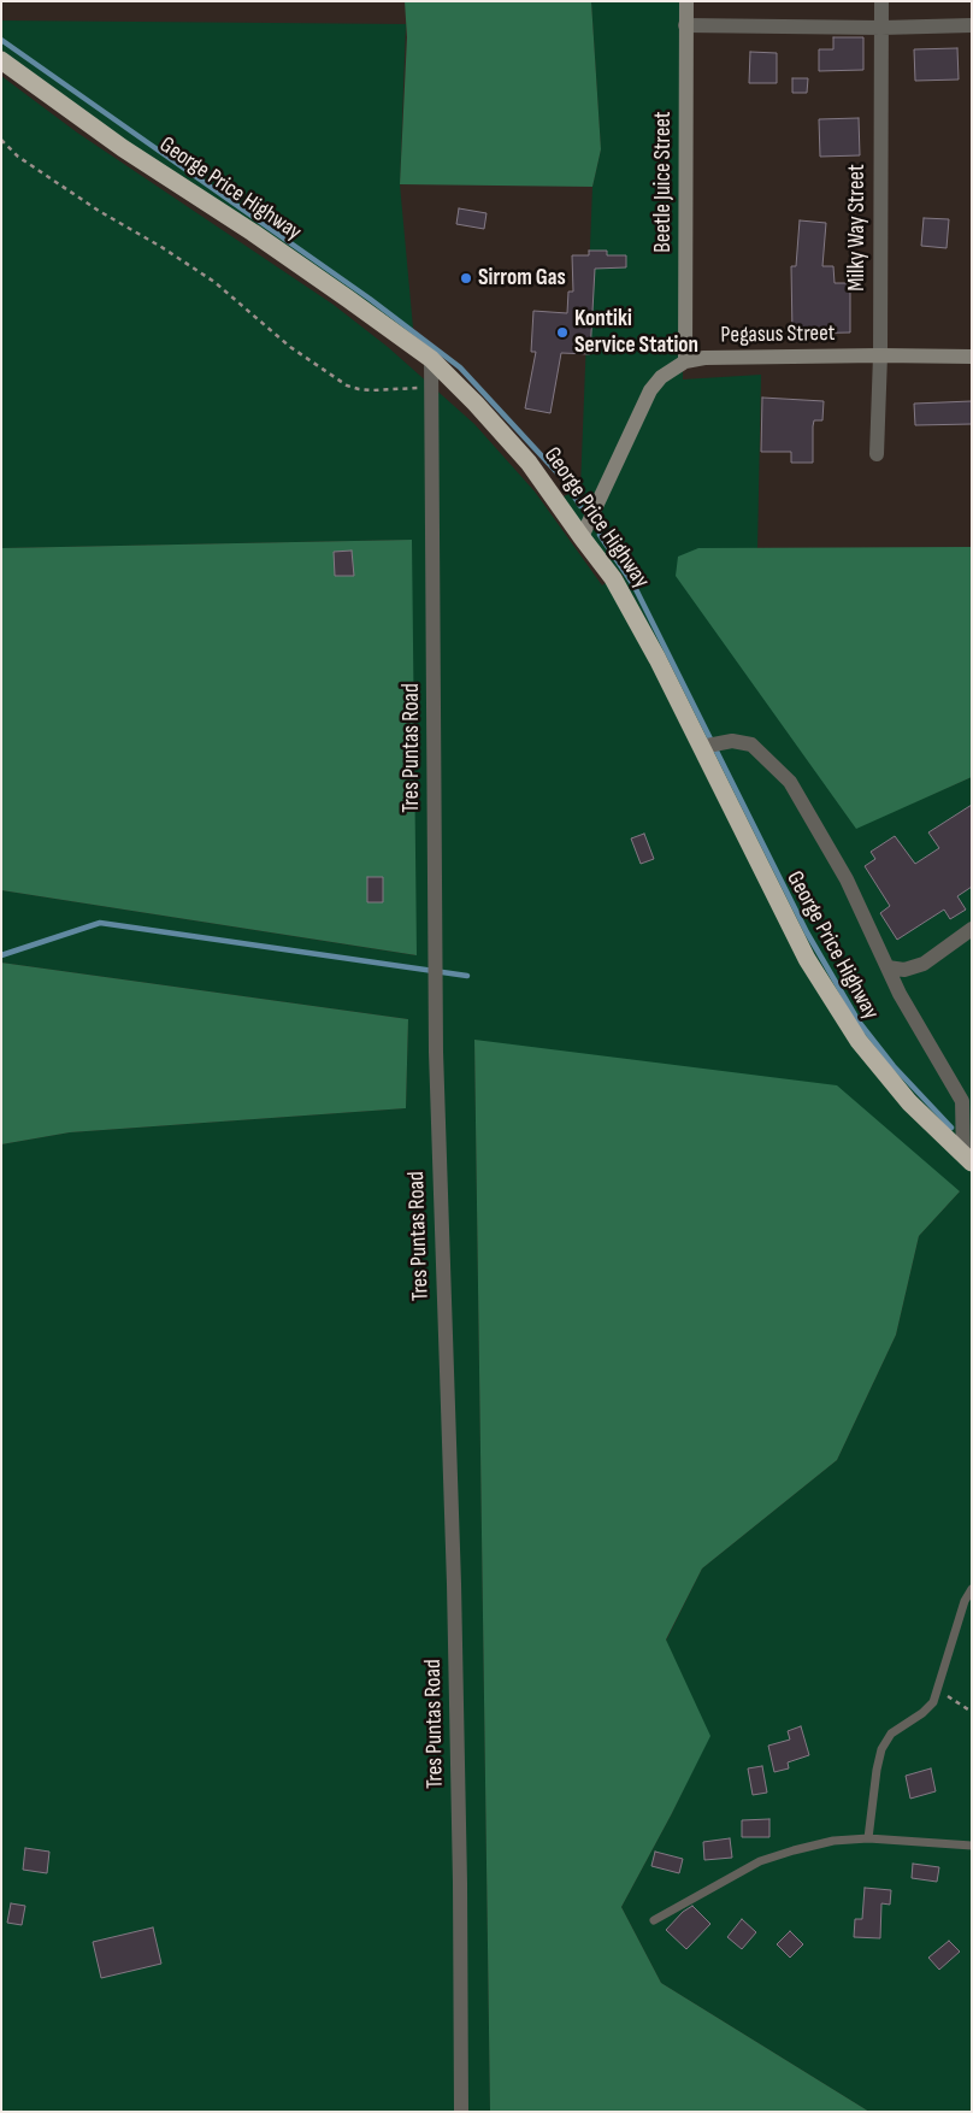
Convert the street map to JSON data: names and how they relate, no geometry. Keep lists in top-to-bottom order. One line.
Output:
{"streets":{"highway":["George Price Highway"],"street":["Beetle Juice Street","Milky Way Street","Pegasus Street","Tres Puntas Road"]},"crossings":[["Beetle Juice Street","Pegasus Street"],["George Price Highway","Pegasus Street"],["George Price Highway","Tres Puntas Road"],["Milky Way Street","Pegasus Street"]],"places":["Sirrom Gas","Kontiki Service Station"]}
